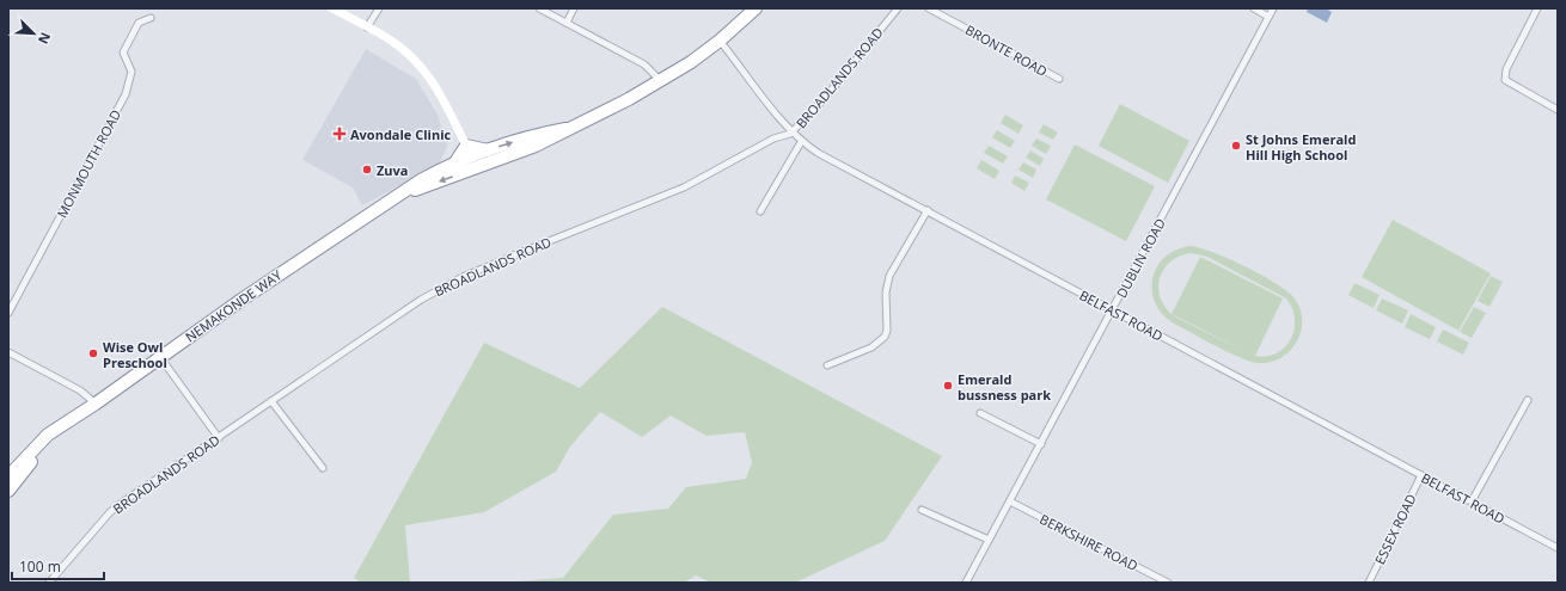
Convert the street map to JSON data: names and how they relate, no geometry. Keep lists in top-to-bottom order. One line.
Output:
{"streets":{"highway":["NEMAKONDE WAY"],"street":["BRONTE ROAD","BROADLANDS ROAD","MONMOUTH ROAD","DUBLIN ROAD","BELFAST ROAD","ESSEX ROAD","BERKSHIRE ROAD"]},"crossings":[["BROADLANDS ROAD","BELFAST ROAD"],["DUBLIN ROAD","BELFAST ROAD"],["DUBLIN ROAD","BERKSHIRE ROAD"],["NEMAKONDE WAY","BELFAST ROAD"],["BELFAST ROAD","ESSEX ROAD"]],"places":{"health":["Avondale Clinic"],"other":["St Johns Emerald Hill High School","Zuva","Wise Owl Preschool","Emerald bussness park"]},"scale_bar":"100 m","north":"bottom right"}
